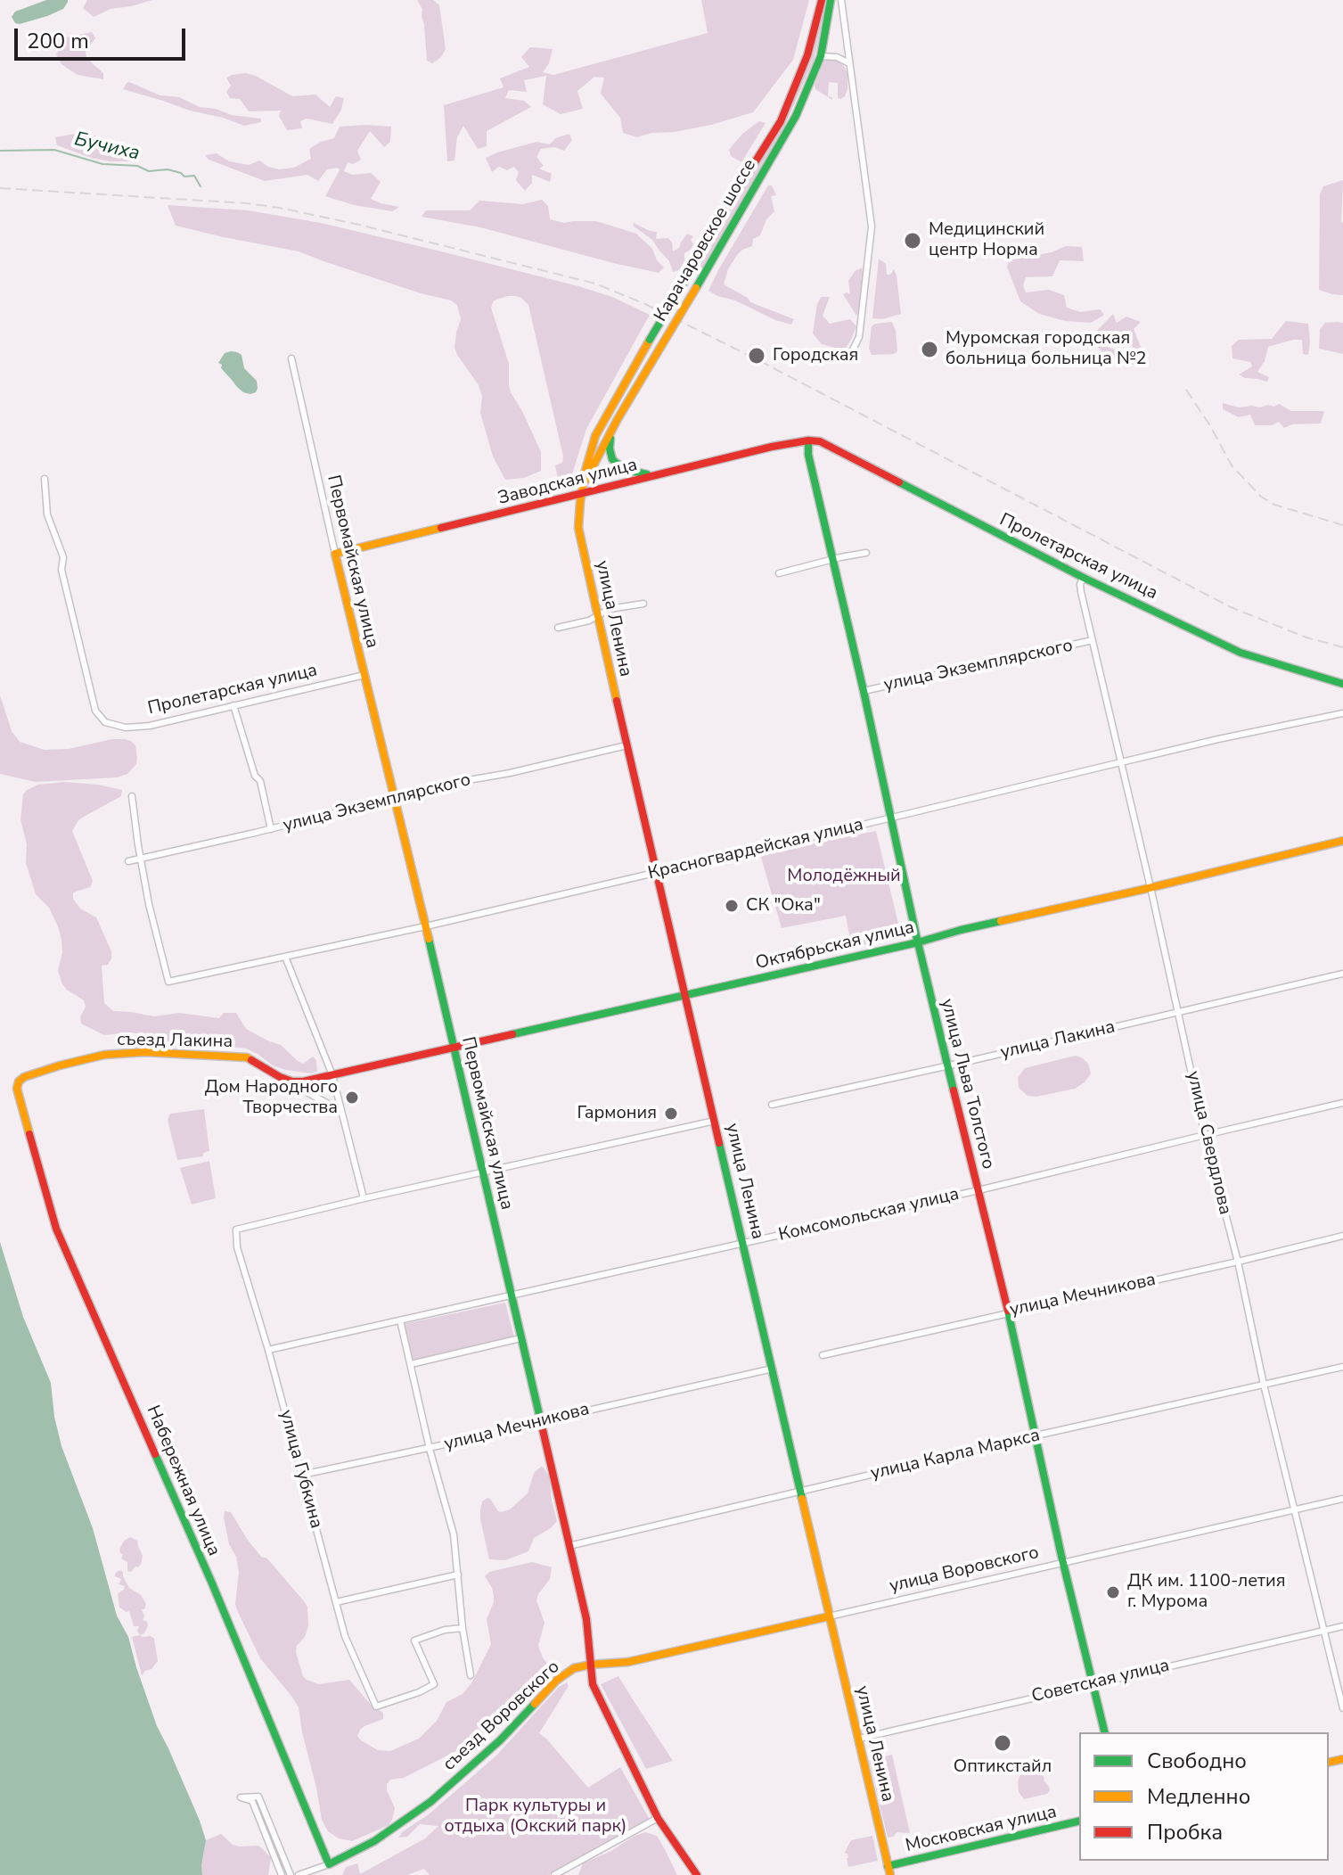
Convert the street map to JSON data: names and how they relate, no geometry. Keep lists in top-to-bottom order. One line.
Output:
{"streets":{"street":["Карачаровское шоссе","Заводская улица","Пролетарская улица","Первомайская улица","улица Ленина","улица Экземплярского","Красногвардейская улица","Октябрьская улица","улица Лакина","съезд Лакина","улица Льва Толстого","улица Свердлова","Комсомольская улица","улица Мечникова","улица Карла Маркса","улица Губкина","Набережная улица","улица Воровского","Советская улица","съезд Воровского","Московская улица"]},"crossings":[["Карачаровское шоссе","Заводская улица"],["Карачаровское шоссе","улица Ленина"],["Заводская улица","Пролетарская улица"],["Заводская улица","Первомайская улица"],["Заводская улица","улица Ленина"],["Заводская улица","улица Льва Толстого"],["Пролетарская улица","Первомайская улица"],["Пролетарская улица","улица Льва Толстого"],["Пролетарская улица","улица Свердлова"],["Первомайская улица","улица Экземплярского"],["Первомайская улица","Красногвардейская улица"],["Первомайская улица","Октябрьская улица"],["Первомайская улица","Комсомольская улица"],["Первомайская улица","улица Мечникова"],["Первомайская улица","улица Карла Маркса"],["Первомайская улица","улица Воровского"],["Первомайская улица","съезд Воровского"],["улица Ленина","улица Экземплярского"],["улица Ленина","Красногвардейская улица"],["улица Ленина","Октябрьская улица"],["улица Ленина","Комсомольская улица"],["улица Ленина","улица Мечникова"],["улица Ленина","улица Карла Маркса"],["улица Ленина","улица Воровского"],["улица Ленина","Советская улица"],["улица Ленина","Московская улица"],["улица Экземплярского","Красногвардейская улица"],["улица Экземплярского","улица Льва Толстого"],["улица Экземплярского","улица Свердлова"],["Красногвардейская улица","улица Льва Толстого"],["Красногвардейская улица","улица Свердлова"],["Октябрьская улица","съезд Лакина"],["Октябрьская улица","улица Льва Толстого"],["Октябрьская улица","улица Свердлова"],["улица Лакина","улица Льва Толстого"],["улица Лакина","улица Свердлова"],["съезд Лакина","Набережная улица"],["улица Льва Толстого","Комсомольская улица"],["улица Льва Толстого","улица Мечникова"],["улица Льва Толстого","улица Карла Маркса"],["улица Льва Толстого","улица Воровского"],["улица Льва Толстого","Советская улица"],["улица Свердлова","Комсомольская улица"],["улица Свердлова","улица Мечникова"],["улица Свердлова","улица Карла Маркса"],["улица Свердлова","улица Воровского"],["улица Свердлова","Советская улица"],["Комсомольская улица","улица Губкина"],["улица Мечникова","улица Губкина"],["Набережная улица","съезд Воровского"],["улица Воровского","съезд Воровского"]],"water":["Бучиха"],"parks":["Молодёжный","Парк культуры и отдыха (Окский парк)"],"places":["Медицинский центр Норма","Муромская городская больница больница №2","Городская","СК \"Ока\"","Дом Народного Творчества","Гармония","ДК им. 1100-летия г. Мурома","Оптикстайл"],"legend":["Свободно","Медленно","Пробка"],"scale_bar":"200 m"}
